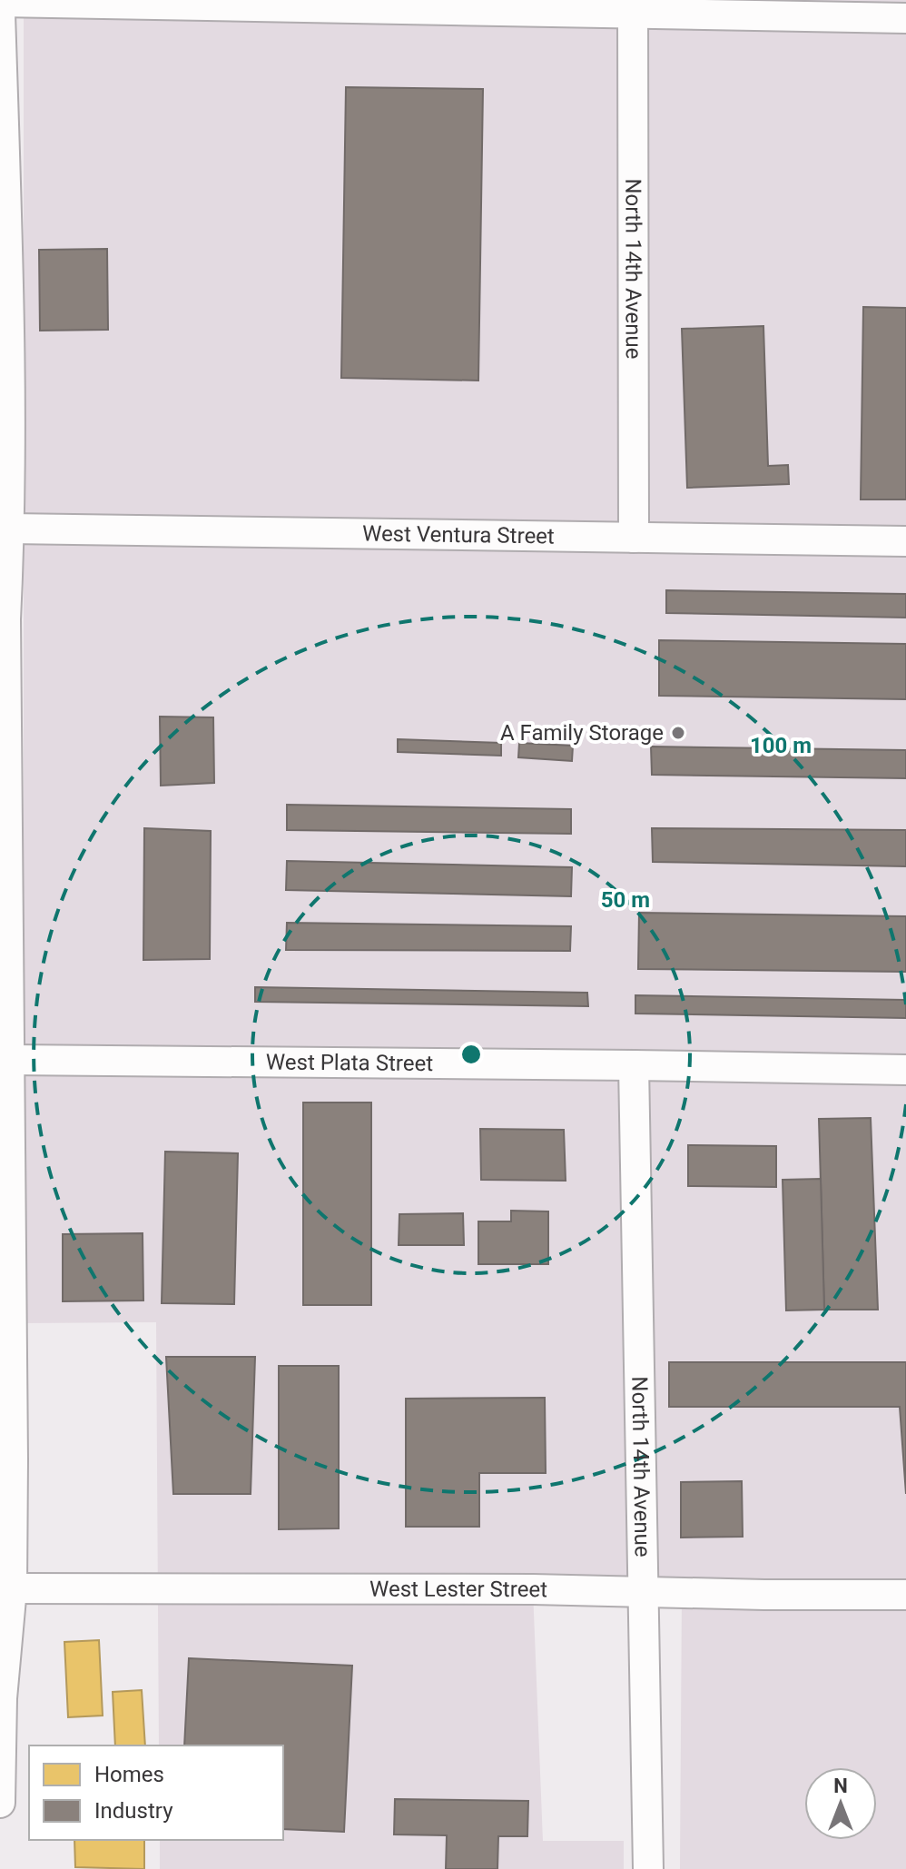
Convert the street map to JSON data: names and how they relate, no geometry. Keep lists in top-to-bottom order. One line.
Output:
{"streets":{"street":["North 14th Avenue","West Ventura Street","West Plata Street","West Lester Street"]},"crossings":[["North 14th Avenue","West Ventura Street"],["North 14th Avenue","West Plata Street"],["North 14th Avenue","West Lester Street"]],"places":["A Family Storage"],"legend":["Homes","Industry"],"north":"top","rings":["100 m","50 m"]}
